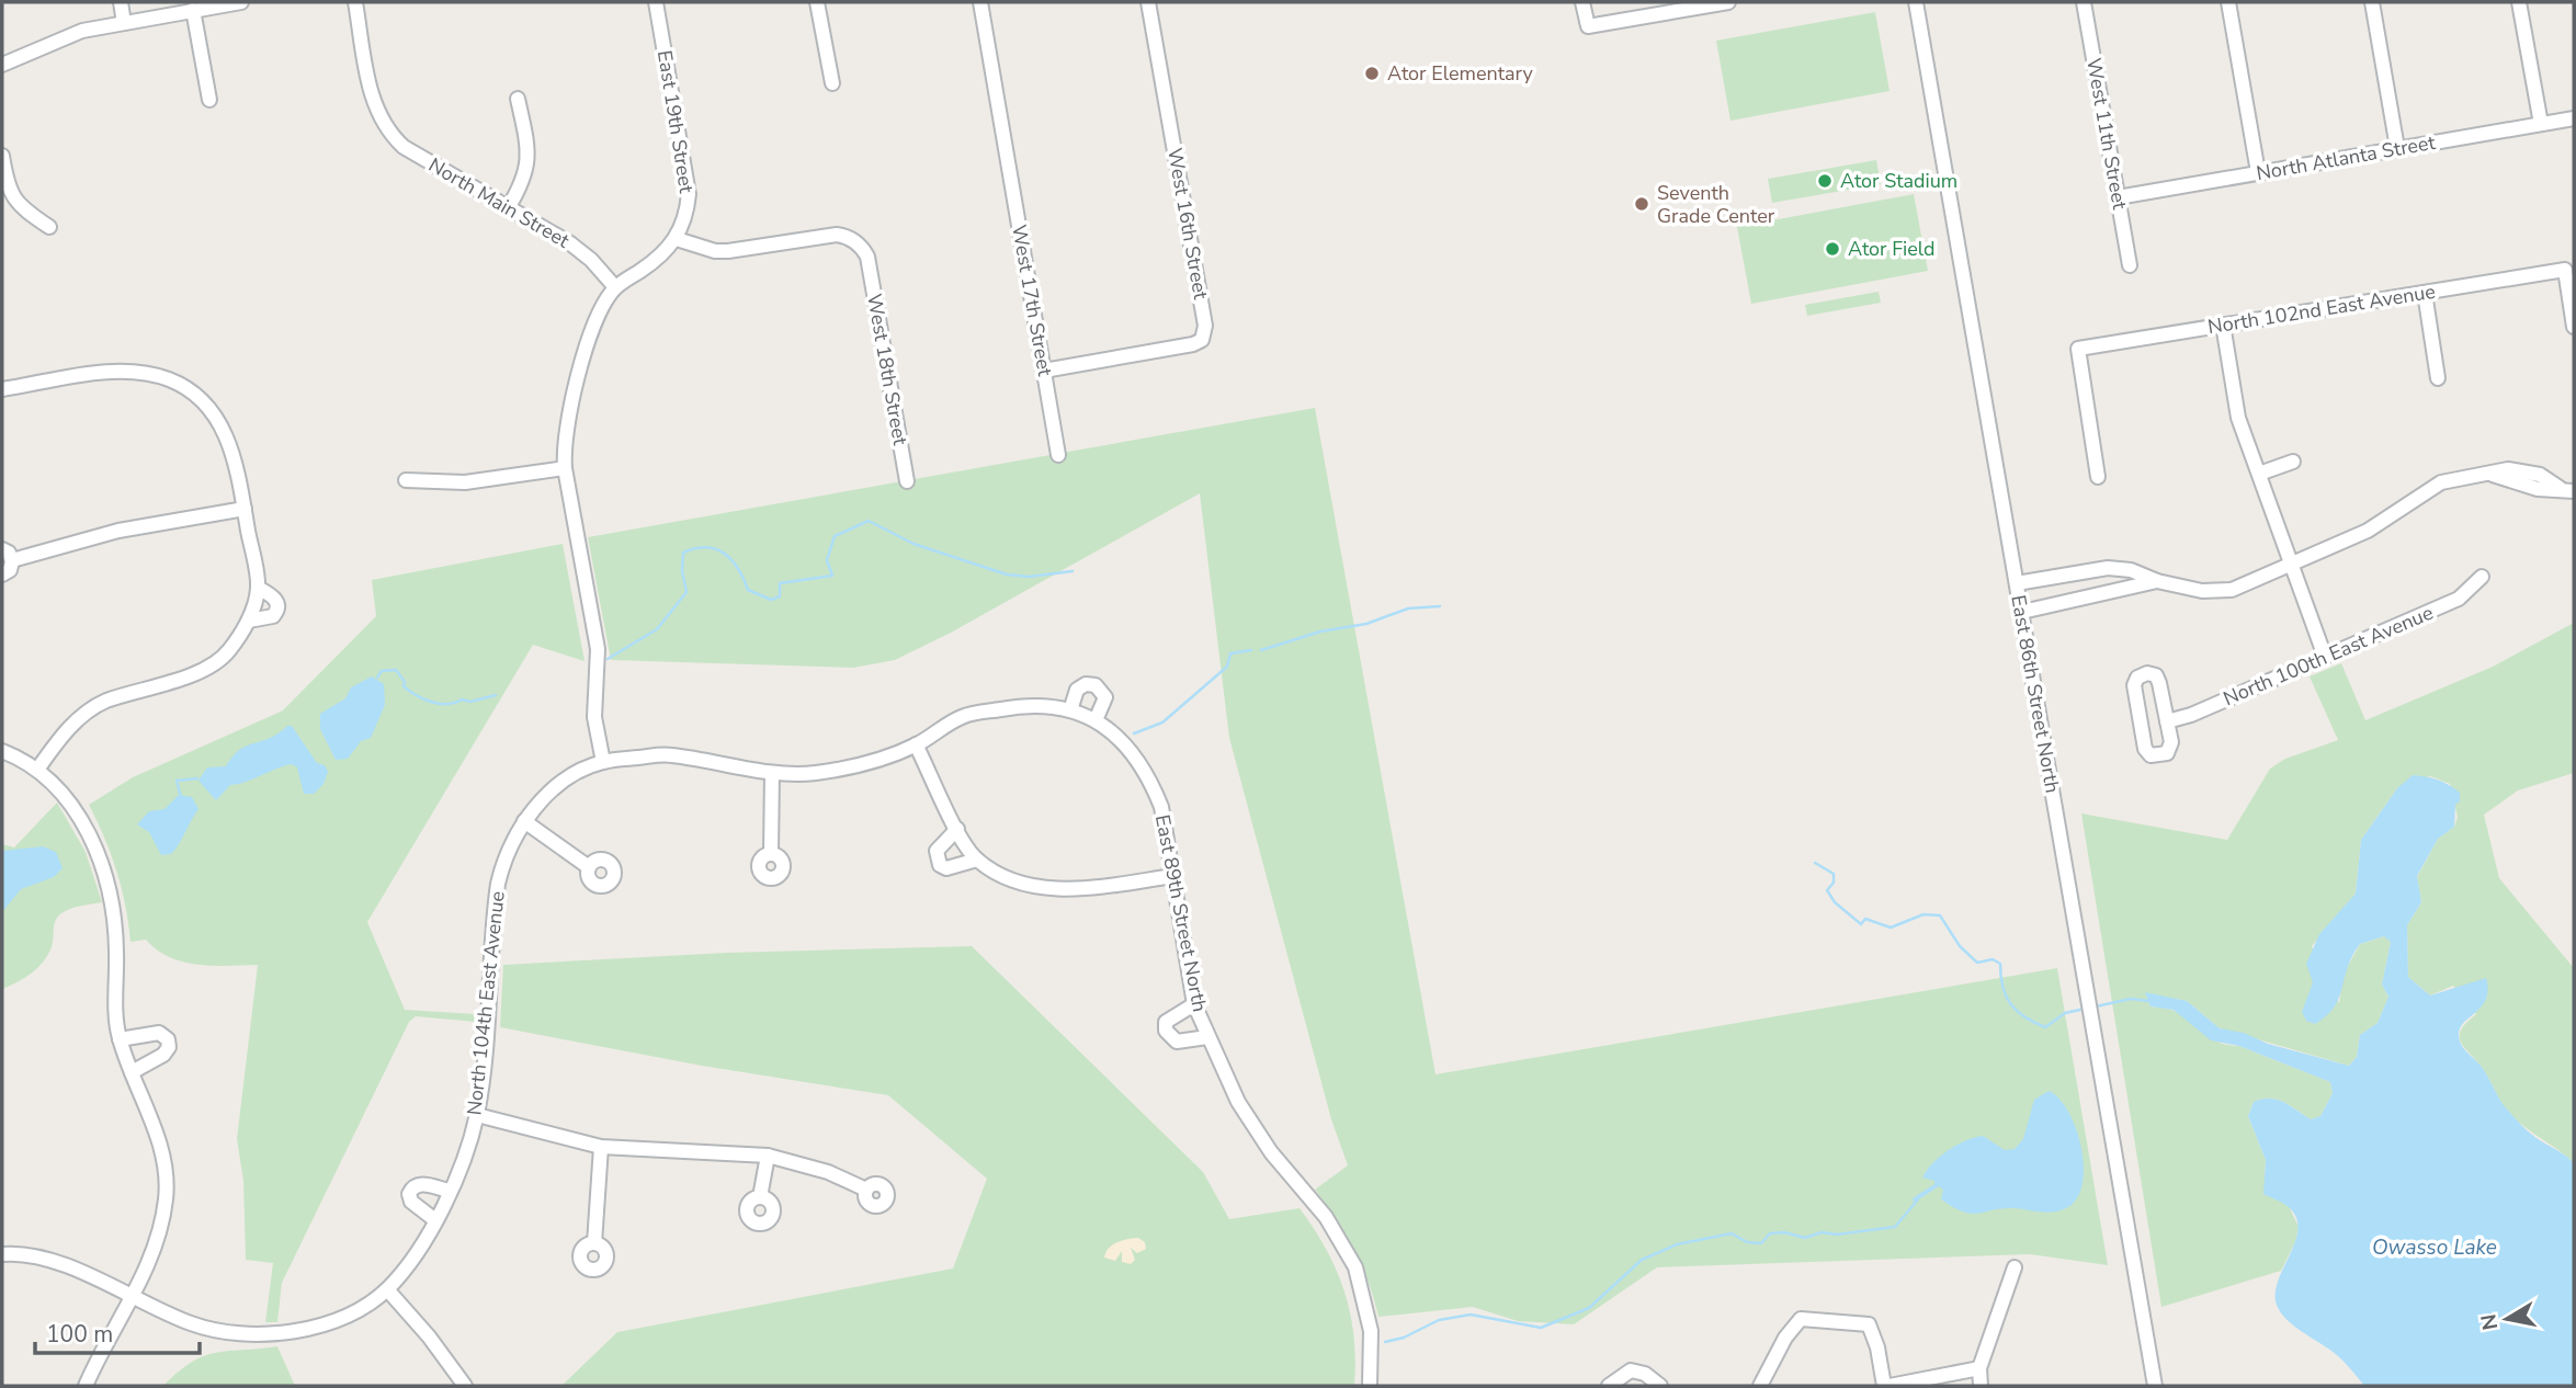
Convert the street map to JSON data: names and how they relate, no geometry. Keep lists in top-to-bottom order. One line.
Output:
{"streets":{"street":["East 19th Street","West 11th Street","North Atlanta Street","North Main Street","West 16th Street","West 17th Street","North 102nd East Avenue","West 18th Street","North 100th East Avenue","East 86th Street North","East 89th Street North","North 104th East Avenue"]},"crossings":[["East 19th Street","West 18th Street"],["West 11th Street","North Atlanta Street"],["West 16th Street","West 17th Street"],["East 89th Street North","North 104th East Avenue"]],"water":["Owasso Lake"],"places":["Ator Elementary","Ator Stadium","Seventh Grade Center","Ator Field"],"scale_bar":"100 m","north":"left"}
